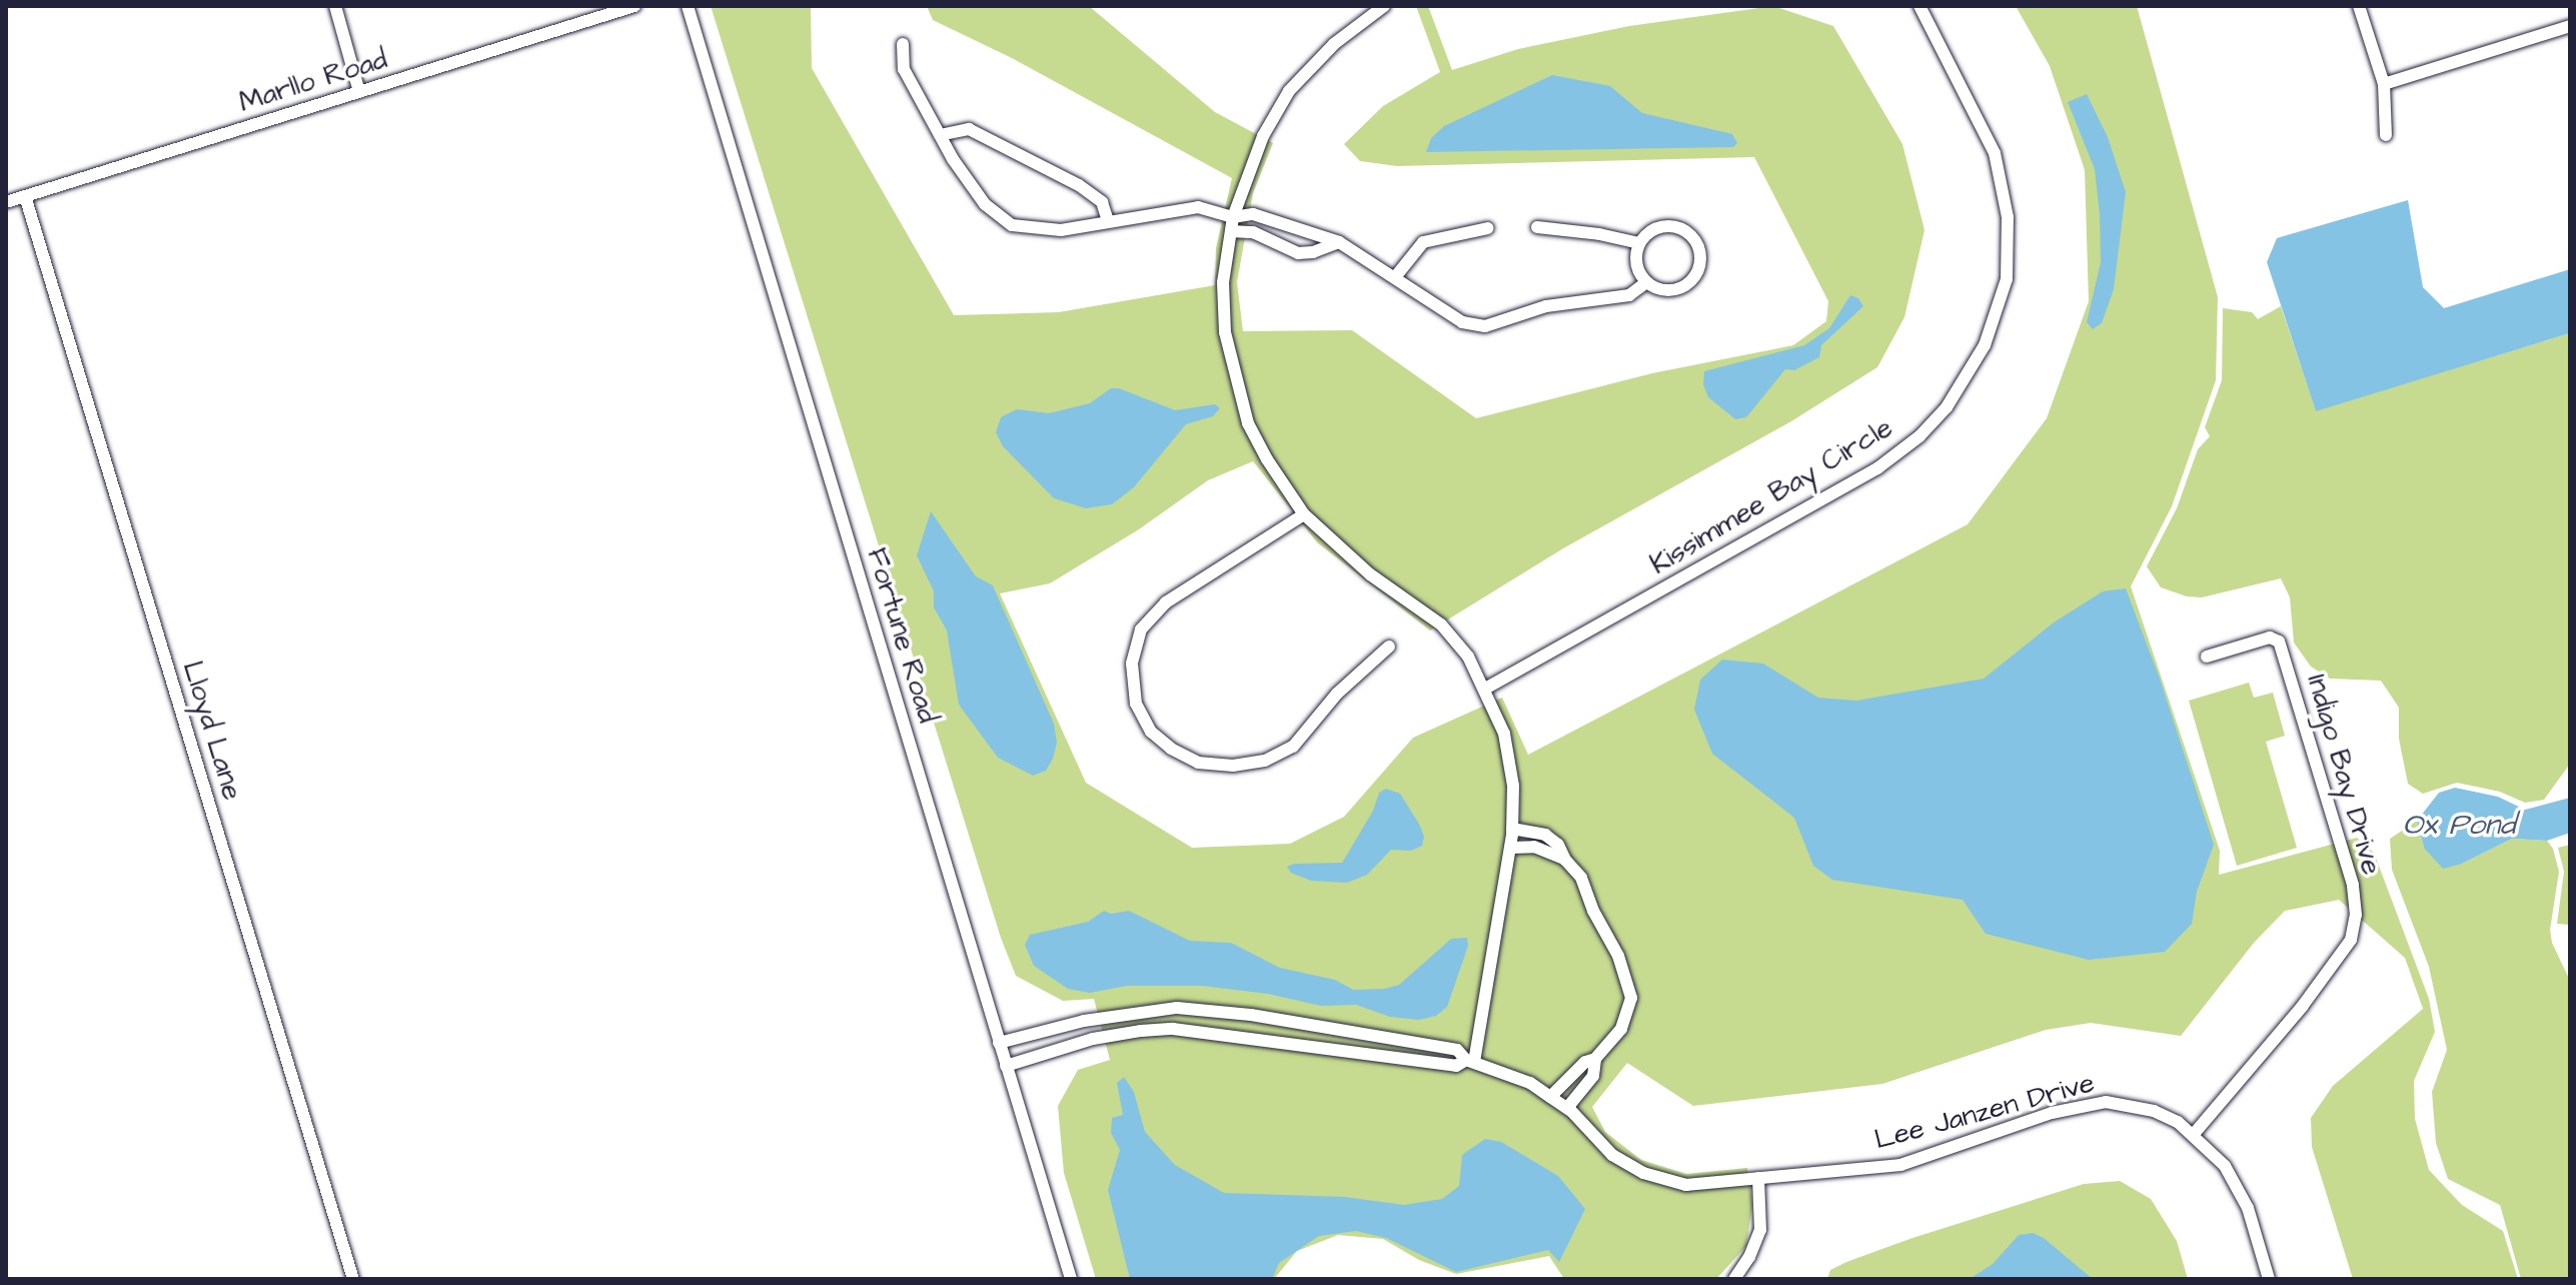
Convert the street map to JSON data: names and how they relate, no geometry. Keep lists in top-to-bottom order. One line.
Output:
{"streets":{"street":["Marllo Road","Kissimmee Bay Circle","Fortune Road","Lloyd Lane","Indigo Bay Drive","Lee Janzen Drive"]},"crossings":[["Marllo Road","Lloyd Lane"],["Fortune Road","Lee Janzen Drive"],["Indigo Bay Drive","Lee Janzen Drive"]],"water":["Ox Pond"]}
